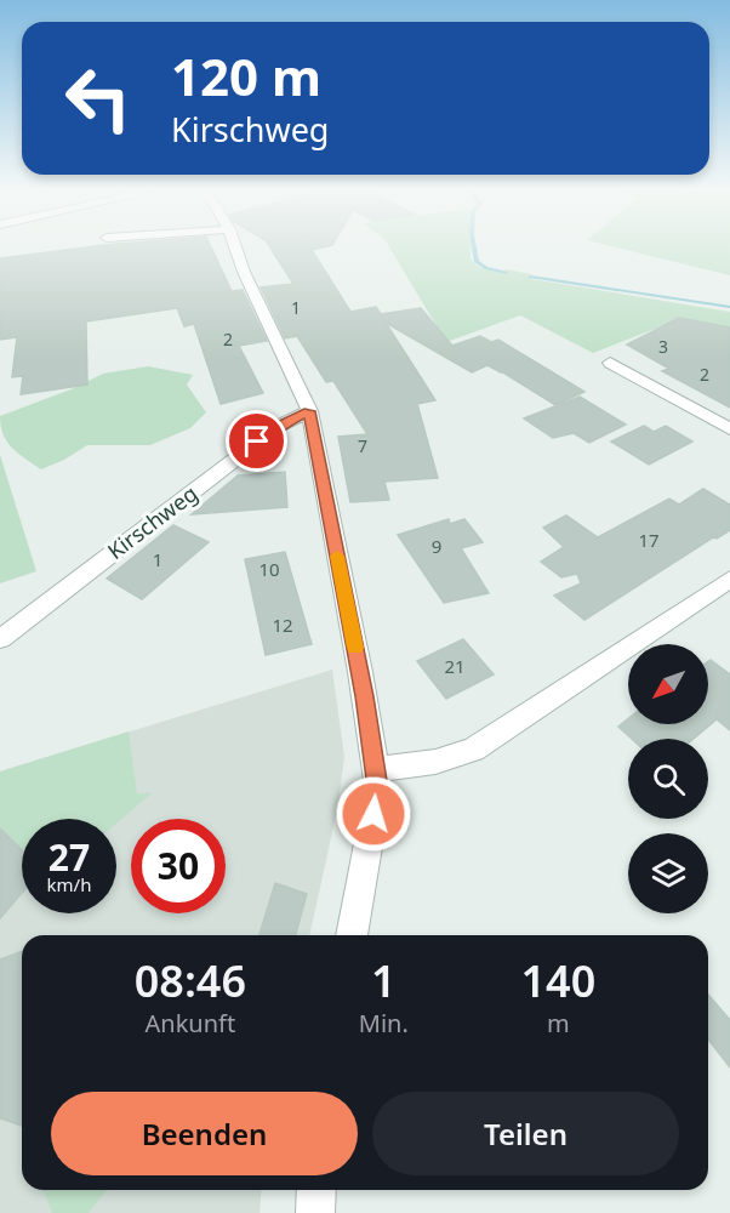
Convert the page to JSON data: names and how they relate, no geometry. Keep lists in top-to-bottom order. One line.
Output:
{"streets":{"street":["Kirschweg"]},"house_numbers":["1","2","3","2","7","17","9","1","10","12","21"],"north":"bottom left","page":{"turn":["120 m","Kirschweg"],"speed":"27 km/h","limit":"30","eta":["08:46","Ankunft","1","Min.","140","m"],"buttons":["Beenden","Teilen"]}}
